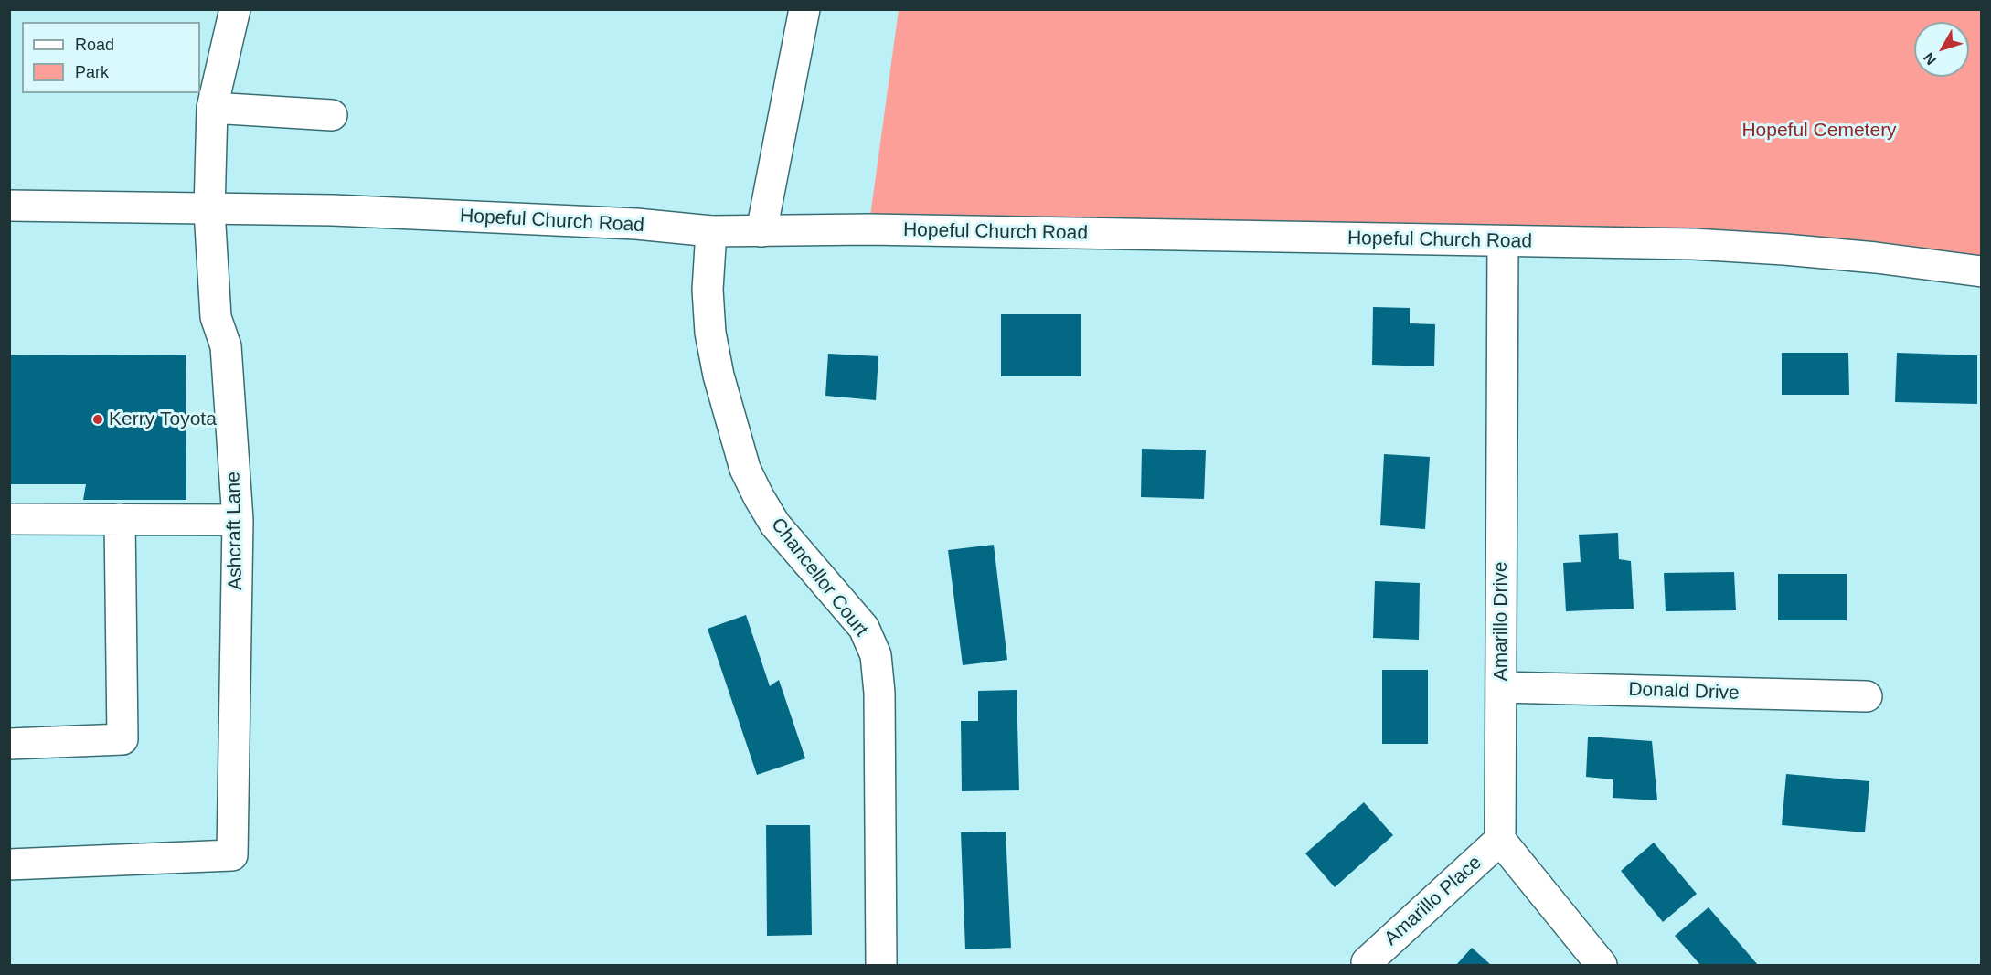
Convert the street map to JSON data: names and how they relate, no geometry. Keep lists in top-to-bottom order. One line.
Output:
{"streets":{"street":["Hopeful Church Road","Ashcraft Lane","Chancellor Court","Amarillo Drive","Donald Drive","Amarillo Place"]},"crossings":[["Hopeful Church Road","Ashcraft Lane"],["Hopeful Church Road","Chancellor Court"],["Hopeful Church Road","Amarillo Drive"],["Amarillo Drive","Donald Drive"],["Amarillo Drive","Amarillo Place"]],"parks":["Hopeful Cemetery"],"places":["Kerry Toyota"],"legend":["Road","Park"],"north":"bottom left"}
